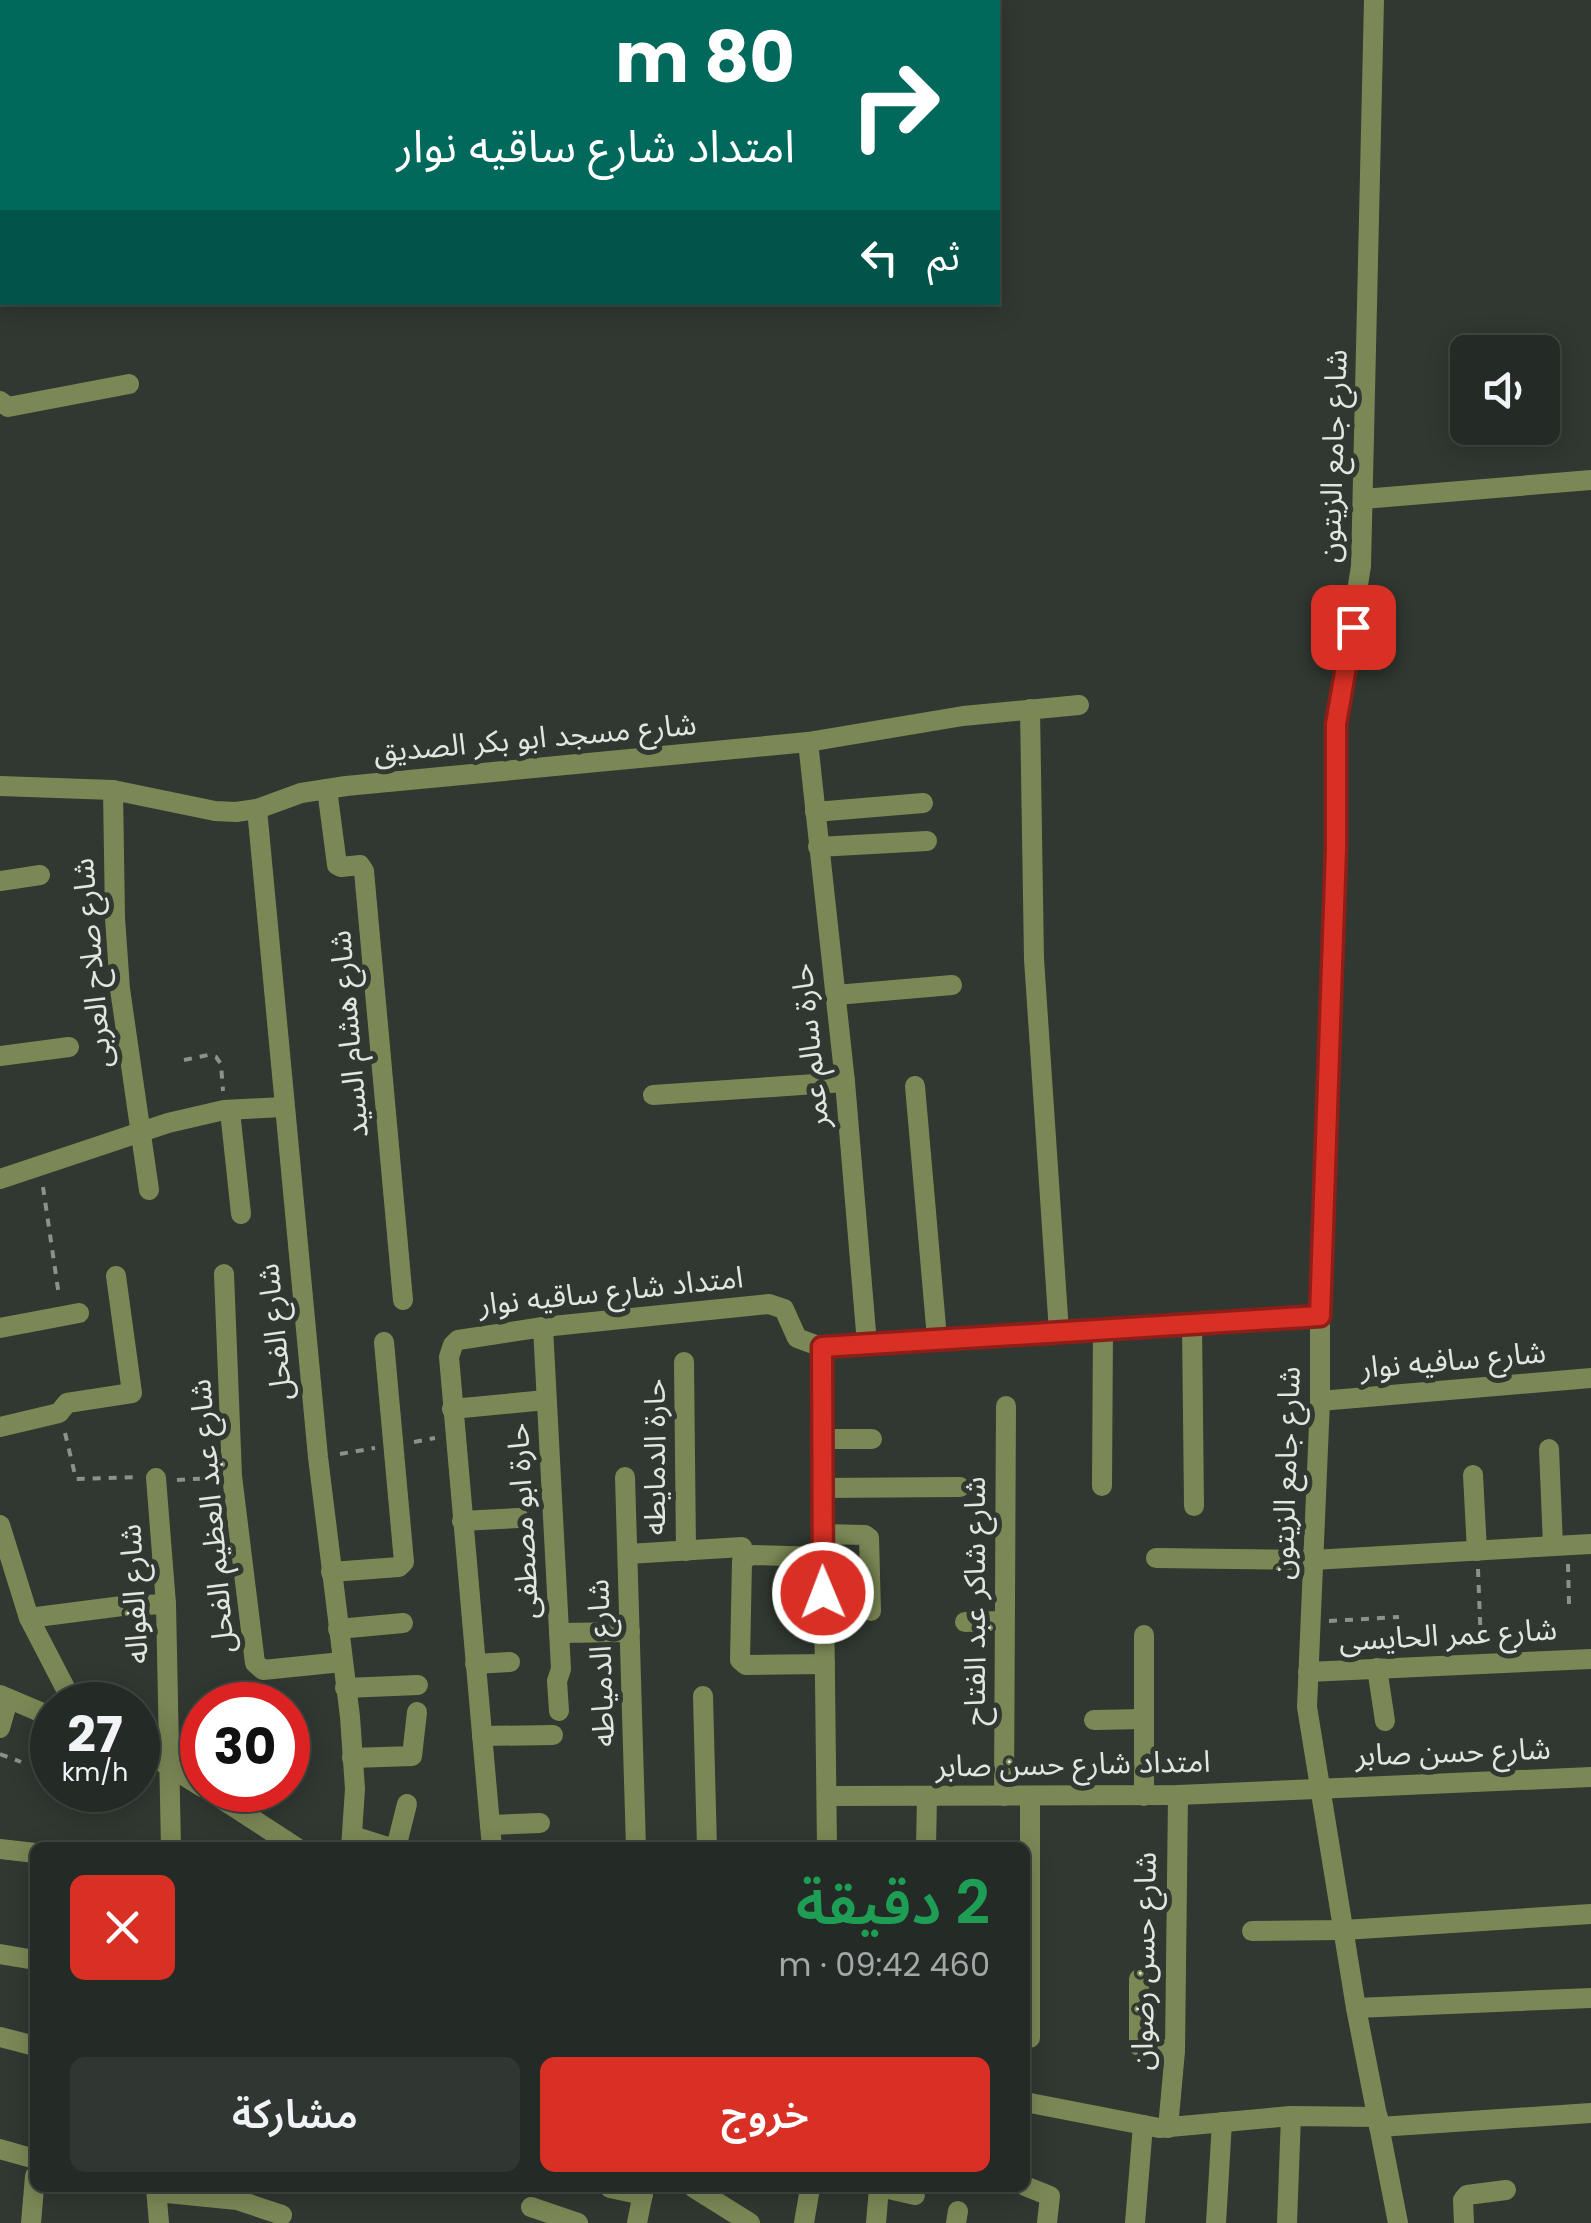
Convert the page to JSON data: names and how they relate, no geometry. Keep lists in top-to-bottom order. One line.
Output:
{"streets":{"street":["شارع جامع الزيتون","شارع مسجد ابو بكر الصديق","شارع صلاح العربى","شارع هشام السيد","حارة سالم عمر","امتداد شارع ساقيه نوار","شارع الفحل","شارع سافيه نوار","حارة الدمايطه","شارع عبد العظيم الفحل","حارة ابو مصطفى","شارع الفواله","شارع شاكر عبد الفتاح","شارع عمر الحايسى","شارع الدمياطه","شارع حسن صابر","امتداد شارع حسن صابر","شارع حسن رضوان"]},"crossings":[["شارع جامع الزيتون","شارع سافيه نوار"],["شارع جامع الزيتون","شارع عمر الحايسى"],["شارع جامع الزيتون","شارع حسن صابر"],["شارع جامع الزيتون","امتداد شارع حسن صابر"],["شارع مسجد ابو بكر الصديق","شارع صلاح العربى"],["شارع مسجد ابو بكر الصديق","شارع هشام السيد"],["شارع مسجد ابو بكر الصديق","حارة سالم عمر"],["شارع مسجد ابو بكر الصديق","شارع الفحل"],["امتداد شارع ساقيه نوار","حارة ابو مصطفى"],["شارع الفحل","شارع عبد العظيم الفحل"],["شارع شاكر عبد الفتاح","امتداد شارع حسن صابر"],["شارع حسن صابر","امتداد شارع حسن صابر"],["امتداد شارع حسن صابر","شارع حسن رضوان"]],"page":{"turn":["80 m","امتداد شارع ساقيه نوار"],"then":"ثم","speed":"27 km/h","limit":"30","heading":["2 دقيقة","460 m · 09:42"],"buttons":["خروج","مشاركة"]}}
